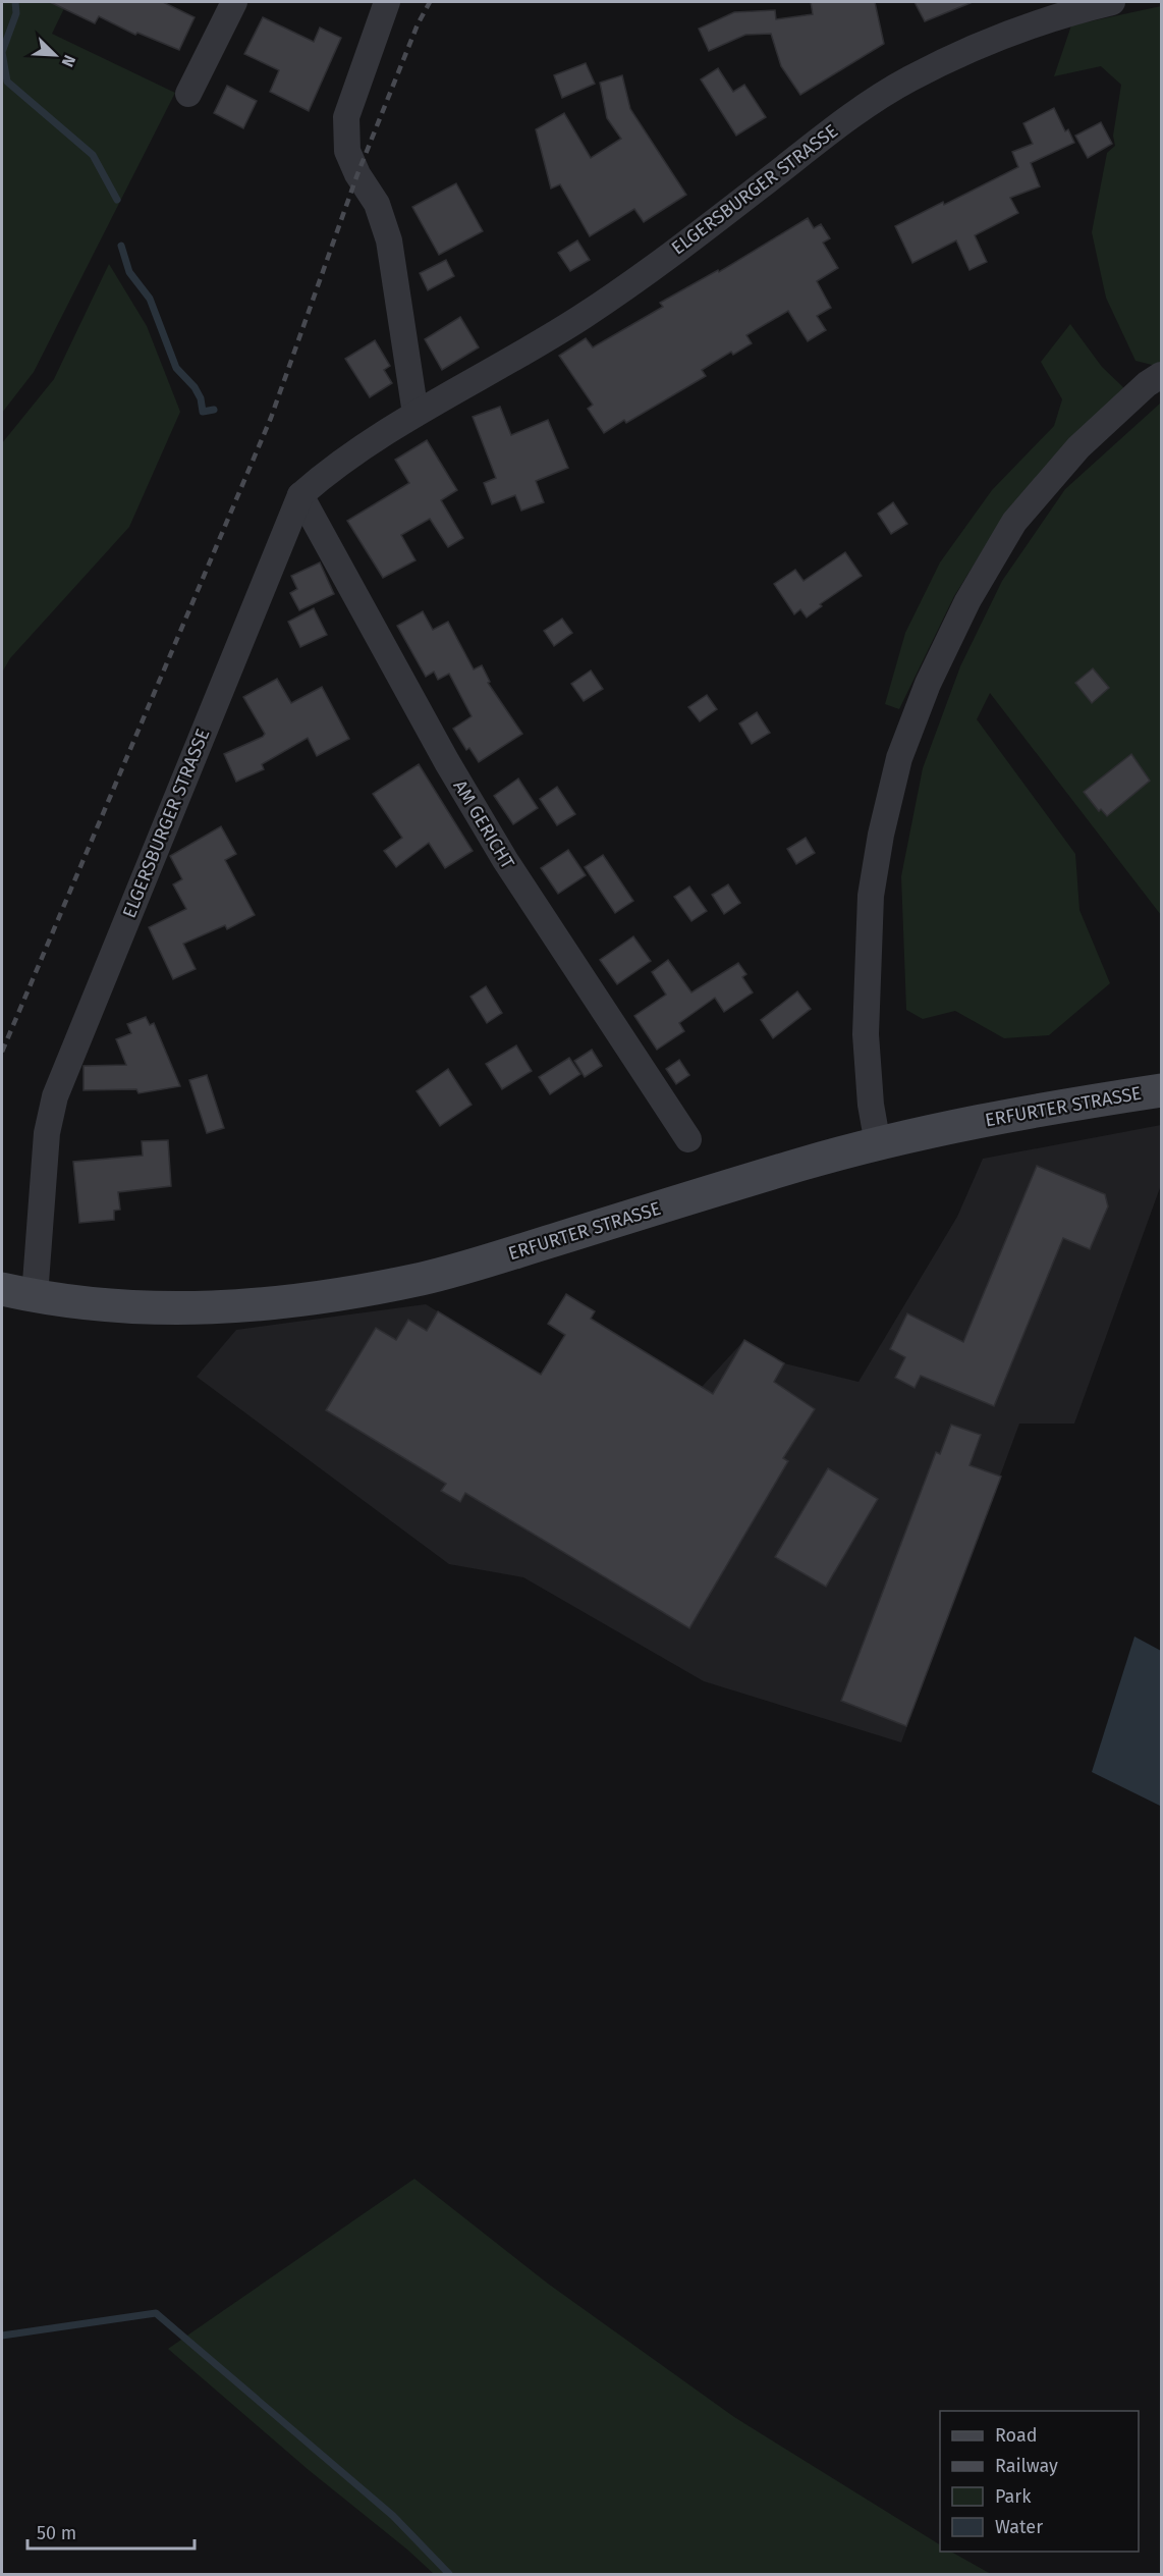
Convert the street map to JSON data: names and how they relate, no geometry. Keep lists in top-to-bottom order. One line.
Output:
{"streets":{"main road":["ERFURTER STRASSE"],"street":["ELGERSBURGER STRASSE","AM GERICHT"]},"crossings":[["ELGERSBURGER STRASSE","AM GERICHT"],["ELGERSBURGER STRASSE","ERFURTER STRASSE"]],"legend":["Road","Railway","Park","Water"],"scale_bar":"50 m","north":"bottom right"}
